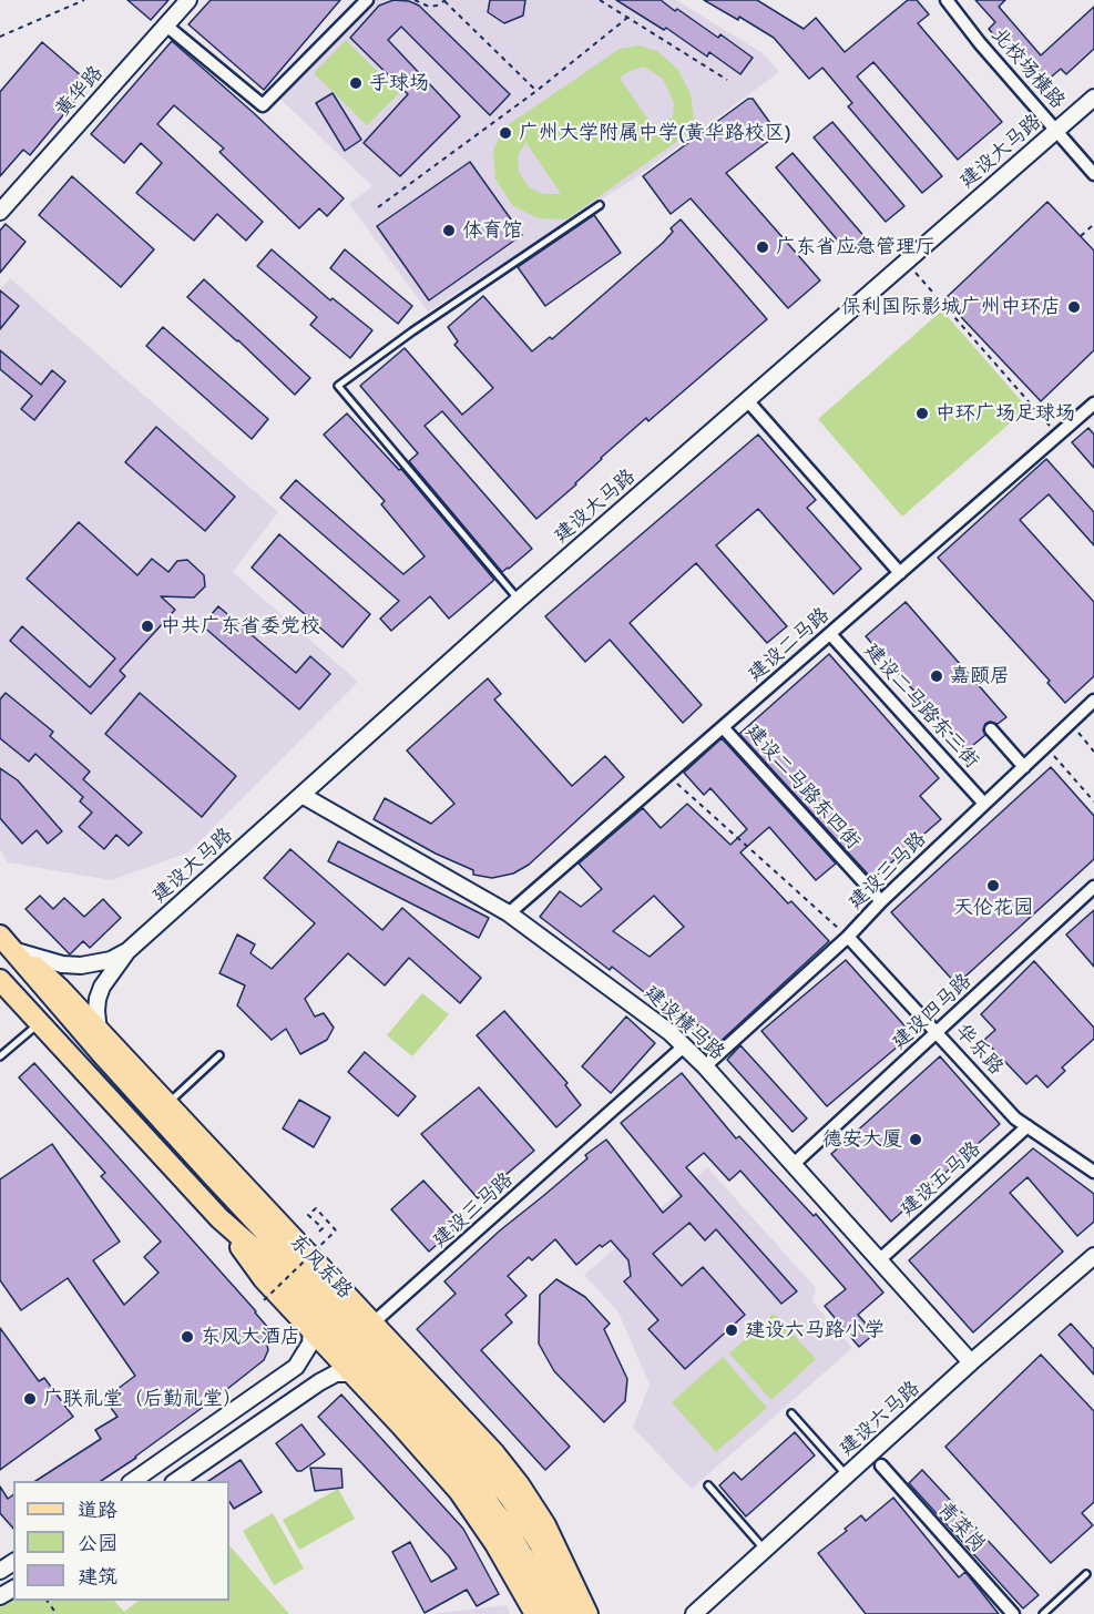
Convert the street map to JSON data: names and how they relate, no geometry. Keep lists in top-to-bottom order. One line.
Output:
{"streets":{"main road":["东风东路"],"street":["北校场横路","黄华路","建设大马路","建设二马路","建设二马路东三街","建设二马路东四街","建设三马路","建设四马路","建设横马路","华乐路","建设五马路","建设六马路","青菜岗"]},"crossings":[["北校场横路","建设大马路"],["建设大马路","建设横马路"],["建设二马路","建设二马路东三街"],["建设二马路","建设二马路东四街"],["建设二马路","建设横马路"],["建设二马路东三街","建设三马路"],["建设二马路东四街","建设三马路"],["建设三马路","建设横马路"],["建设三马路","华乐路"],["建设三马路","东风东路"],["建设四马路","建设横马路"],["建设四马路","华乐路"],["建设横马路","建设五马路"],["建设横马路","建设六马路"],["华乐路","建设五马路"]],"places":["手球场","广州大学附属中学(黄华路校区)","体育馆","广东省应急管理厅","保利国际影城广州中环店","中环广场足球场","中共广东省委党校","嘉颐居","天伦花园","德安大厦","建设六马路小学","东风大酒店","广联礼堂（后勤礼堂）"],"legend":["道路","公园","建筑"]}
